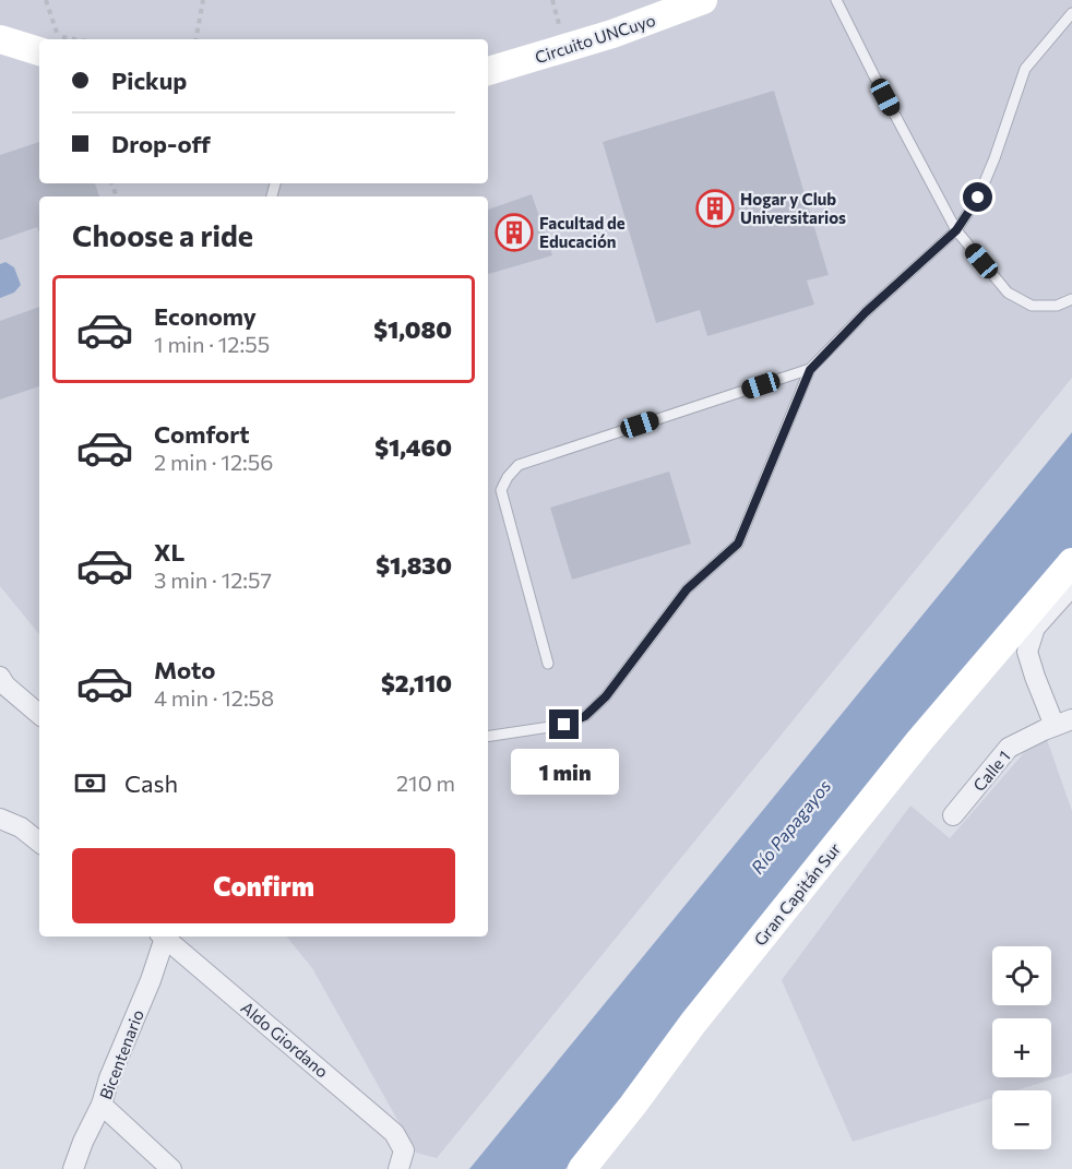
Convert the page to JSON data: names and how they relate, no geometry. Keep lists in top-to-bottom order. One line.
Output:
{"streets":{"street":["Circuito UNCuyo","Calle 1","Gran Capitán Sur","Aldo Giordano","Bicentenario"]},"water":["Río Papagayos"],"places":{"building":["Hogar y Club Universitarios","Facultad de Educación"]},"page":{"banner":["Pickup","Drop-off"],"heading":"Choose a ride","list":[{"name":"Economy","note":"1 min · 12:55","value":"$1,080"},{"name":"Comfort","note":"2 min · 12:56","value":"$1,460"},{"name":"XL","note":"3 min · 12:57","value":"$1,830"},{"name":"Moto","note":"4 min · 12:58","value":"$2,110"}],"pay":["Cash","210 m"],"bubble":"1 min","buttons":"Confirm","map_buttons":["+","−"]}}
